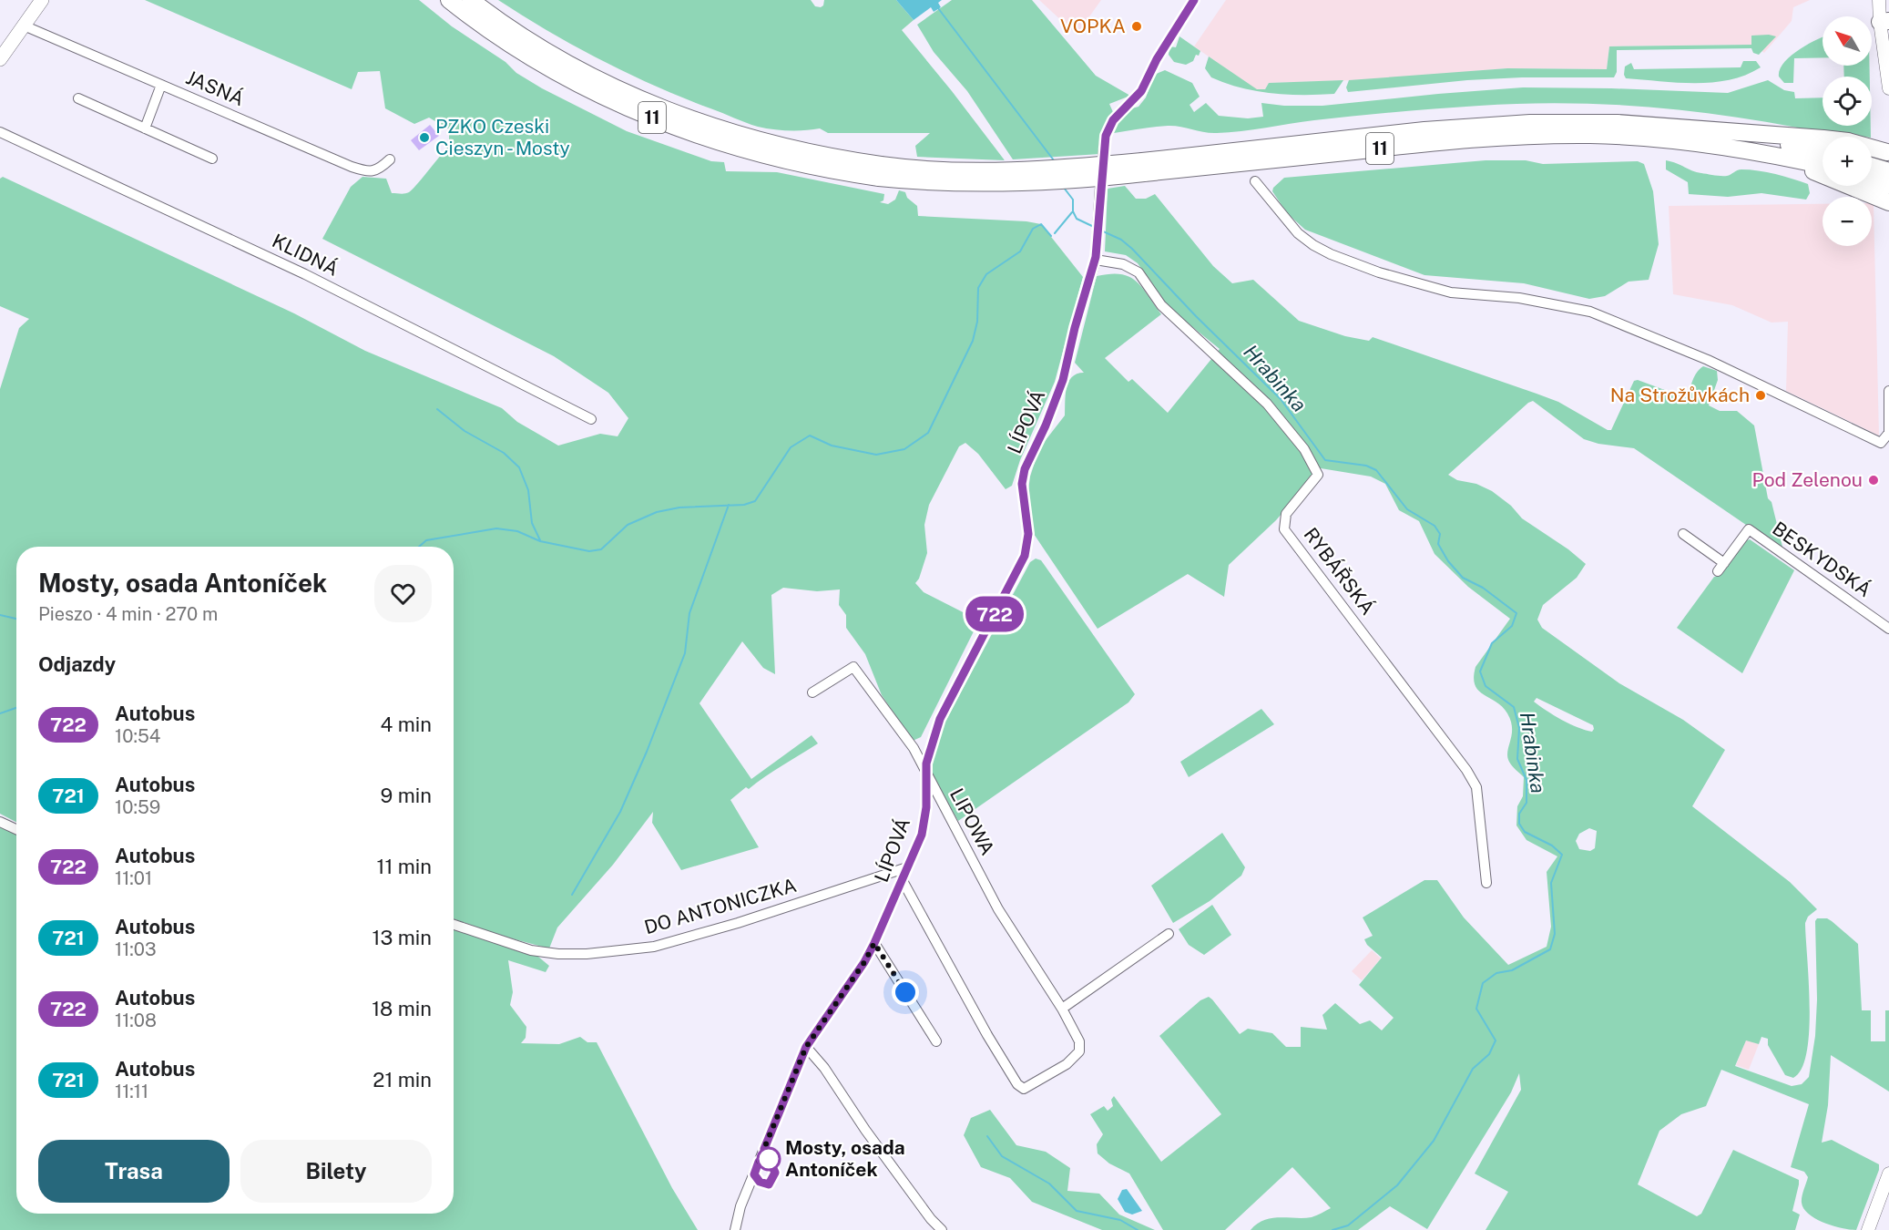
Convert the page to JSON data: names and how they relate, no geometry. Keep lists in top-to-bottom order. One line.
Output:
{"streets":{"highway":["11"],"street":["JASNÁ","KLIDNÁ","LÍPOVÁ","BESKYDSKÁ","RYBÁŘSKÁ","LIPOWA","DO ANTONICZKA"]},"crossings":[["LÍPOVÁ","RYBÁŘSKÁ"],["LÍPOVÁ","LIPOWA"],["LÍPOVÁ","DO ANTONICZKA"]],"water":["Hrabinka"],"places":["VOPKA","PZKO Czeski Cieszyn - Mosty","Na Strožůvkách","Pod Zelenou","Mosty, osada Antoníček"],"lines":["bus line 722"],"north":"top left","page":{"on_map":"722","map_buttons":["+","−"],"heading":[["Mosty, osada Antoníček","Pieszo · 4 min · 270 m"],"Odjazdy"],"list":[{"mark":"722","name":"Autobus","note":"10:54","value":"4 min"},{"mark":"721","name":"Autobus","note":"10:59","value":"9 min"},{"mark":"722","name":"Autobus","note":"11:01","value":"11 min"},{"mark":"721","name":"Autobus","note":"11:03","value":"13 min"},{"mark":"722","name":"Autobus","note":"11:08","value":"18 min"},{"mark":"721","name":"Autobus","note":"11:11","value":"21 min"}],"buttons":["Trasa","Bilety"]}}
